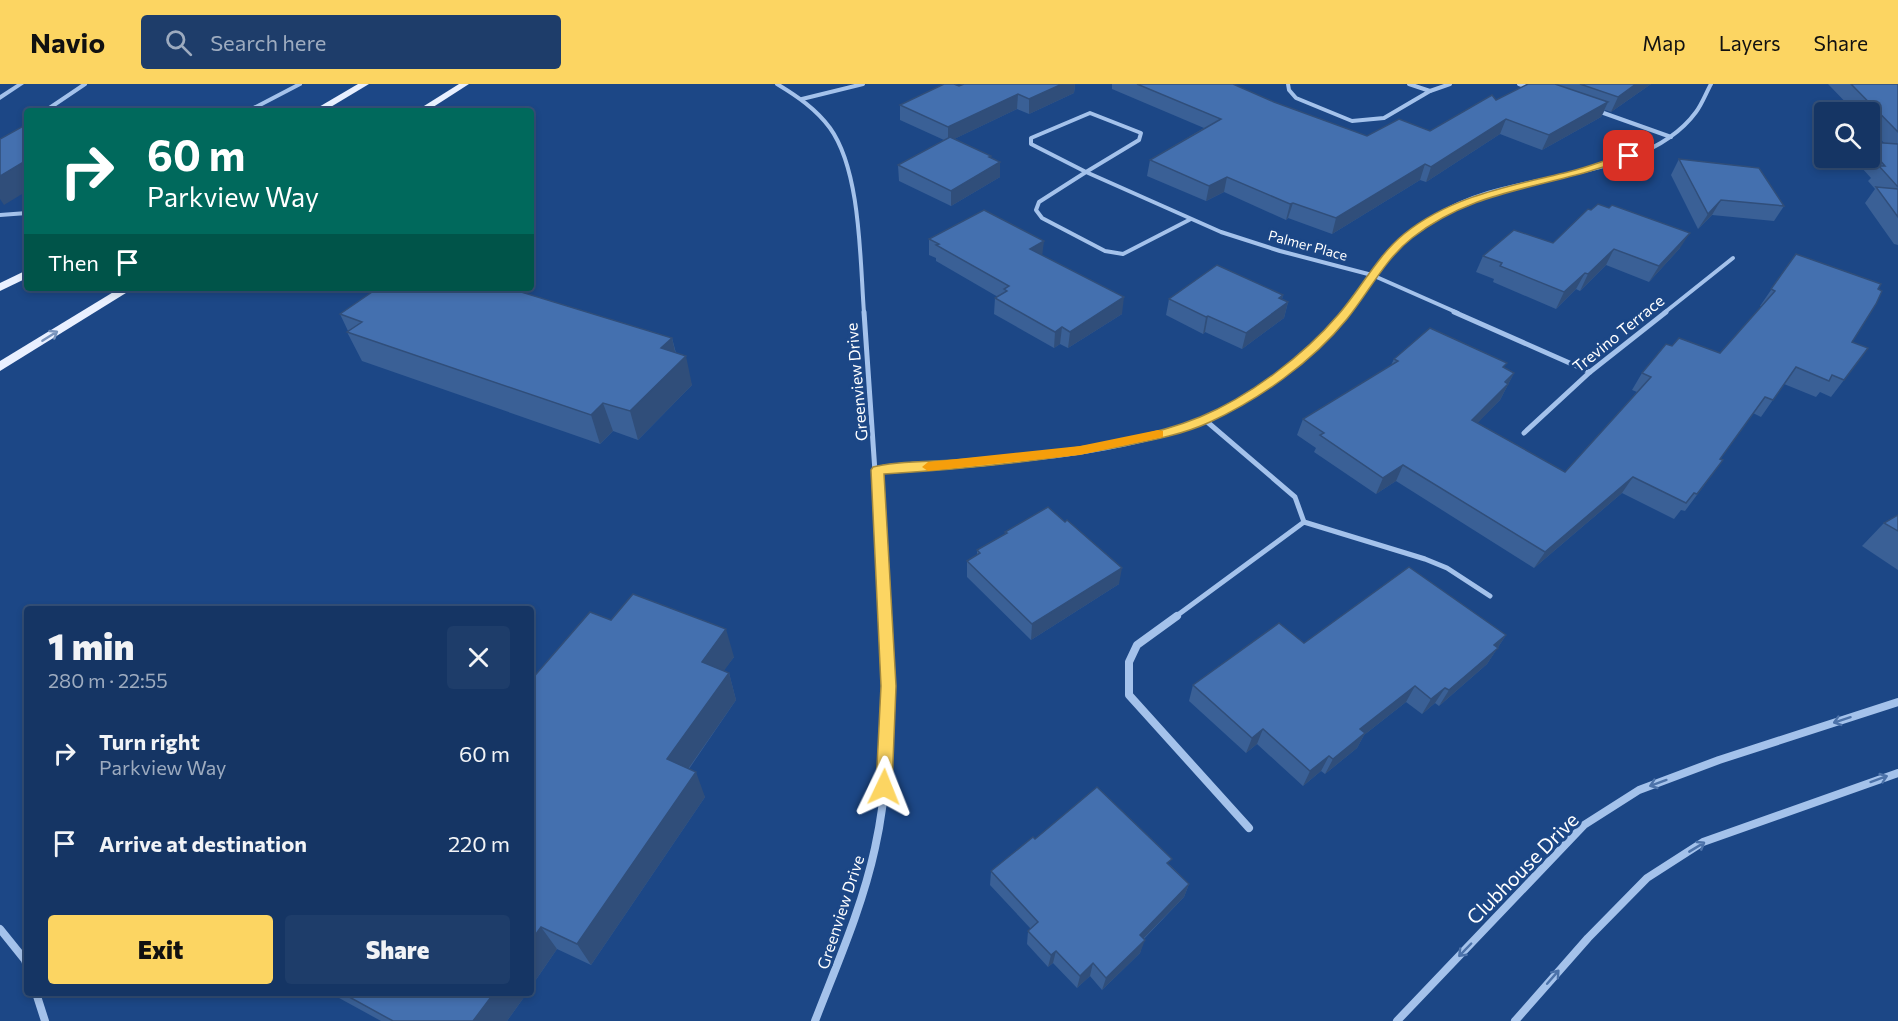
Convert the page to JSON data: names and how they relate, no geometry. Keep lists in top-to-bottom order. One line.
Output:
{"streets":{"street":["Palmer Place","Trevino Terrace","Greenview Drive","Clubhouse Drive"]},"crossings":[["Palmer Place","Trevino Terrace"]],"one_way":["Clubhouse Drive"],"page":{"header":"Navio","search":"Search here","nav":["Map","Layers","Share"],"turn":["60 m","Parkview Way"],"then":"Then","heading":["1 min","280 m · 22:55"],"list":[{"name":"Turn right","note":"Parkview Way","value":"60 m"},{"name":"Arrive at destination","value":"220 m"}],"buttons":["Exit","Share"]}}
